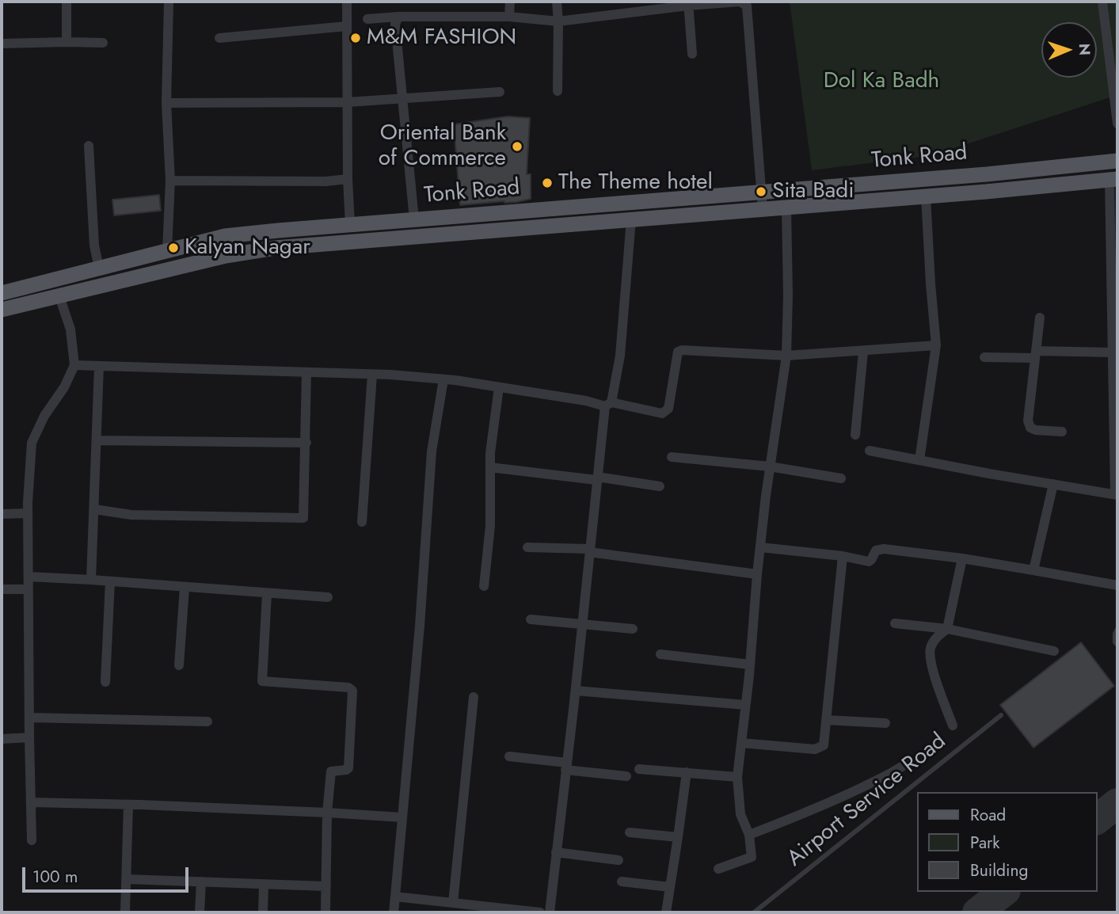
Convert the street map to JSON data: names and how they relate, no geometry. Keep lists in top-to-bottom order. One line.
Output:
{"streets":{"main road":["Tonk Road"],"lane":["Airport Service Road"]},"parks":["Dol Ka Badh"],"places":["M&M FASHION","Oriental Bank of Commerce","The Theme hotel","Sita Badi","Kalyan Nagar"],"legend":["Road","Park","Building"],"scale_bar":"100 m","north":"right"}
